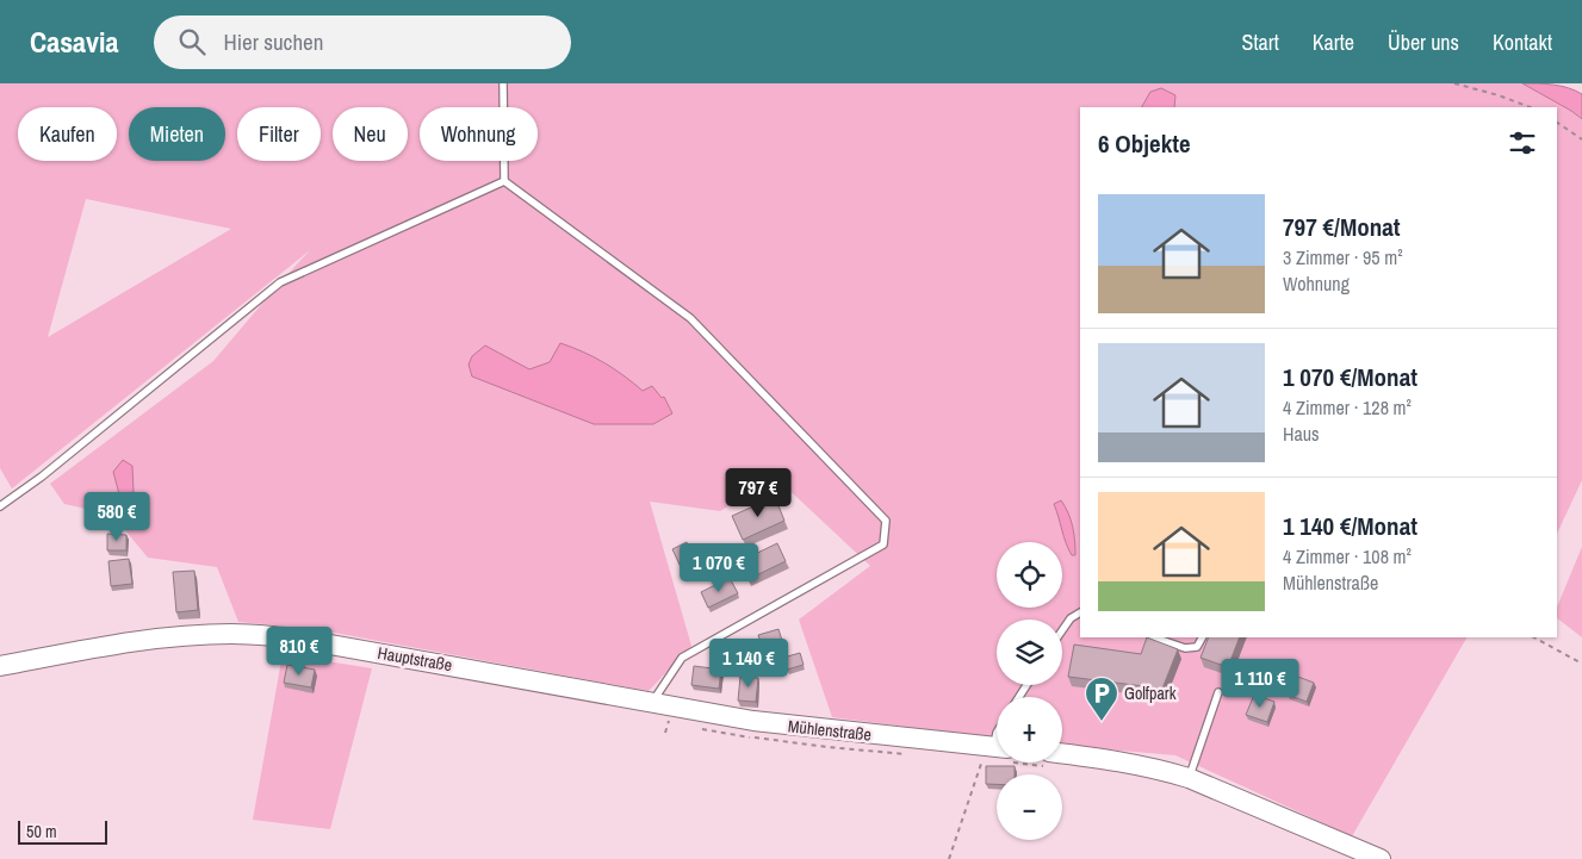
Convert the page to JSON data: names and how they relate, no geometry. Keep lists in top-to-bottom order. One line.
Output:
{"streets":{"main road":["Hauptstraße","Mühlenstraße"]},"crossings":[["Hauptstraße","Mühlenstraße"]],"places":{"parking":["Golfpark"]},"scale_bar":"50 m","page":{"header":"Casavia","search":"Hier suchen","nav":["Start","Karte","Über uns","Kontakt"],"chip":["Kaufen","Mieten","Filter","Neu","Wohnung"],"heading":"6 Objekte","list":[{"name":"797 €/Monat","note":"3 Zimmer · 95 m² · Wohnung"},{"name":"1 070 €/Monat","note":"4 Zimmer · 128 m² · Haus"},{"name":"1 140 €/Monat","note":"4 Zimmer · 108 m² · Mühlenstraße"}],"price":["797 €","580 €","1 070 €","810 €","1 140 €","1 110 €"],"map_buttons":["+","−"],"scale":"50 m"}}
